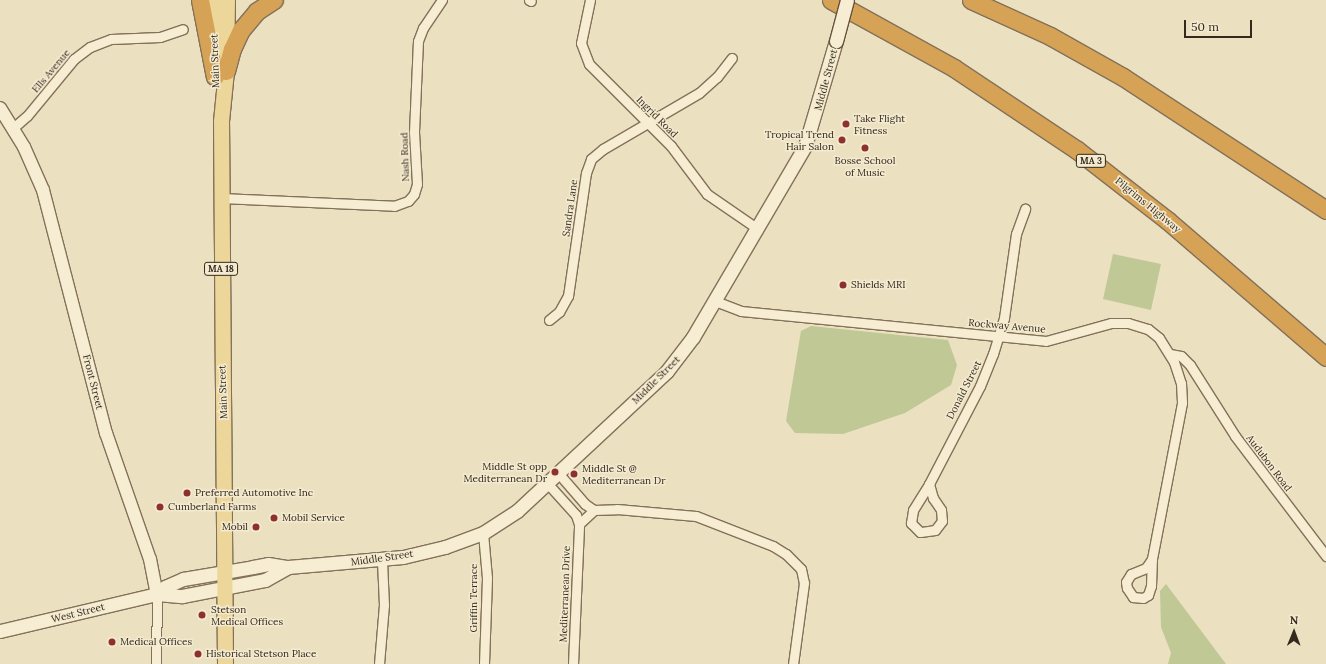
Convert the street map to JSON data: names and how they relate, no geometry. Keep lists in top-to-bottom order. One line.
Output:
{"streets":{"highway":["MA 3","Pilgrims Highway"],"main road":["Main Street","Middle Street","MA 18","West Street"],"street":["Ells Avenue","Ingrid Road","Nash Road","Sandra Lane","Rockway Avenue","Front Street","Donald Street","Audubon Road","Mediterranean Drive","Griffin Terrace"]},"crossings":[["Main Street","Middle Street"],["Main Street","Nash Road"],["Ells Avenue","Front Street"],["Middle Street","Ingrid Road"],["Middle Street","Rockway Avenue"],["Middle Street","Front Street"],["Middle Street","Griffin Terrace"],["Middle Street","West Street"],["Ingrid Road","Sandra Lane"],["Rockway Avenue","Donald Street"],["Rockway Avenue","Audubon Road"],["Front Street","West Street"]],"places":["Take Flight Fitness","Tropical Trend Hair Salon","Bosse School of Music","Shields MRI","Middle St opp Mediterranean Dr","Middle St @ Mediterranean Dr","Preferred Automotive Inc","Cumberland Farms","Mobil Service","Mobil","Stetson Medical Offices","Medical Offices","Historical Stetson Place"],"scale_bar":"50 m","north":"top"}
